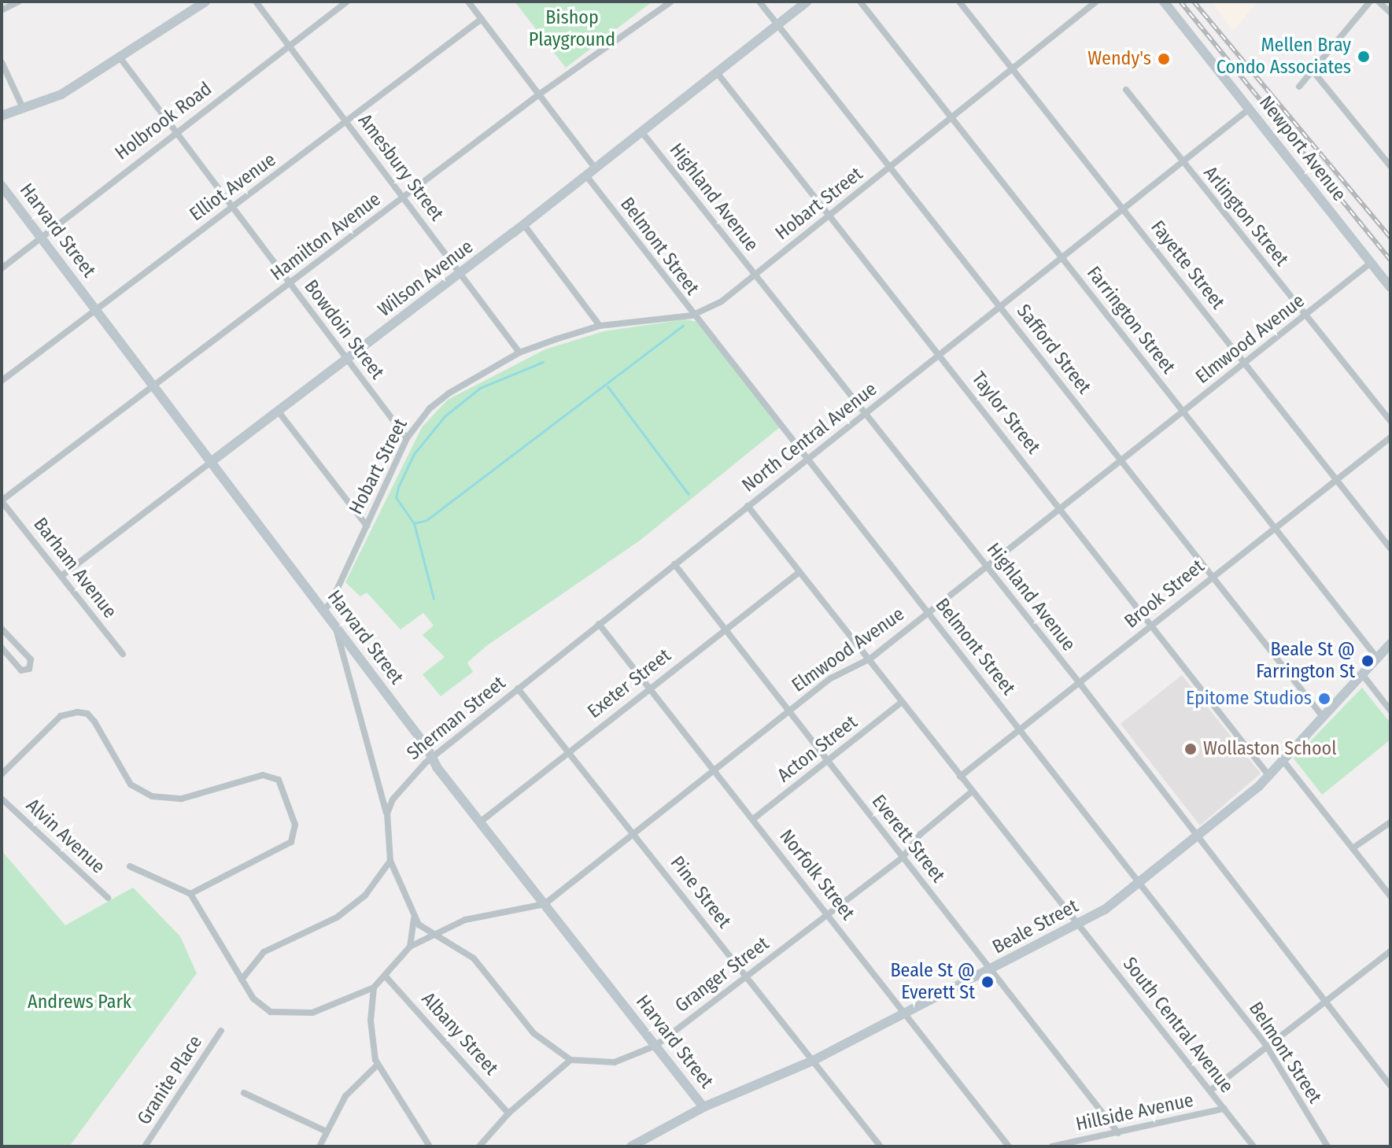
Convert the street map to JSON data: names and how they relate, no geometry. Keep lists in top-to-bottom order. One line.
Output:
{"streets":{"street":["Holbrook Road","Newport Avenue","Amesbury Street","Elliot Avenue","Highland Avenue","Hobart Street","Arlington Street","Harvard Street","Hamilton Avenue","Belmont Street","Fayette Street","Wilson Avenue","Farrington Street","Bowdoin Street","Elmwood Avenue","Safford Street","Taylor Street","North Central Avenue","Barham Avenue","Brook Street","Exeter Street","Sherman Street","Acton Street","Alvin Avenue","Everett Street","Norfolk Street","Pine Street","Beale Street","Granger Street","South Central Avenue","Albany Street","Granite Place","Hillside Avenue"]},"crossings":[["Holbrook Road","Amesbury Street"],["Holbrook Road","Harvard Street"],["Holbrook Road","Bowdoin Street"],["Newport Avenue","Elmwood Avenue"],["Newport Avenue","North Central Avenue"],["Amesbury Street","Elliot Avenue"],["Amesbury Street","Hobart Street"],["Amesbury Street","Hamilton Avenue"],["Amesbury Street","Wilson Avenue"],["Elliot Avenue","Harvard Street"],["Elliot Avenue","Bowdoin Street"],["Highland Avenue","Hobart Street"],["Highland Avenue","Wilson Avenue"],["Highland Avenue","Elmwood Avenue"],["Highland Avenue","North Central Avenue"],["Highland Avenue","Brook Street"],["Highland Avenue","Beale Street"],["Hobart Street","Harvard Street"],["Hobart Street","Belmont Street"],["Hobart Street","Fayette Street"],["Hobart Street","Farrington Street"],["Hobart Street","Bowdoin Street"],["Hobart Street","Safford Street"],["Hobart Street","Taylor Street"],["Arlington Street","Elmwood Avenue"],["Arlington Street","North Central Avenue"],["Harvard Street","Hamilton Avenue"],["Harvard Street","Wilson Avenue"],["Harvard Street","Elmwood Avenue"],["Harvard Street","Exeter Street"],["Harvard Street","Sherman Street"],["Harvard Street","Beale Street"],["Harvard Street","Granger Street"],["Hamilton Avenue","Bowdoin Street"],["Hamilton Avenue","Barham Avenue"],["Belmont Street","Wilson Avenue"],["Belmont Street","Elmwood Avenue"],["Belmont Street","North Central Avenue"],["Belmont Street","Brook Street"],["Belmont Street","Beale Street"],["Fayette Street","Elmwood Avenue"],["Fayette Street","North Central Avenue"],["Fayette Street","Brook Street"],["Wilson Avenue","Bowdoin Street"],["Wilson Avenue","Safford Street"],["Wilson Avenue","Taylor Street"],["Wilson Avenue","Barham Avenue"],["Farrington Street","Elmwood Avenue"],["Farrington Street","North Central Avenue"],["Farrington Street","Brook Street"],["Farrington Street","Beale Street"],["Elmwood Avenue","Safford Street"],["Elmwood Avenue","Taylor Street"],["Elmwood Avenue","North Central Avenue"],["Elmwood Avenue","Everett Street"],["Elmwood Avenue","Norfolk Street"],["Elmwood Avenue","Pine Street"],["Elmwood Avenue","Albany Street"],["Safford Street","North Central Avenue"],["Safford Street","Brook Street"],["Safford Street","Beale Street"],["Taylor Street","North Central Avenue"],["Taylor Street","Brook Street"],["Taylor Street","Beale Street"],["North Central Avenue","Brook Street"],["North Central Avenue","Exeter Street"],["North Central Avenue","Sherman Street"],["North Central Avenue","Acton Street"],["North Central Avenue","Beale Street"],["North Central Avenue","Granger Street"],["North Central Avenue","South Central Avenue"],["Exeter Street","Everett Street"],["Exeter Street","Norfolk Street"],["Exeter Street","Pine Street"],["Sherman Street","Everett Street"],["Sherman Street","Norfolk Street"],["Sherman Street","Pine Street"],["Acton Street","Everett Street"],["Acton Street","Norfolk Street"],["Everett Street","Beale Street"],["Everett Street","Granger Street"],["Everett Street","Hillside Avenue"],["Norfolk Street","Beale Street"],["Norfolk Street","Granger Street"],["Pine Street","Beale Street"],["Pine Street","Granger Street"],["Beale Street","South Central Avenue"],["South Central Avenue","Hillside Avenue"]],"parks":["Bishop Playground","Andrews Park"],"places":["Mellen Bray Condo Associates","Wendy's","Beale St @ Farrington St","Epitome Studios","Wollaston School","Beale St @ Everett St"]}
